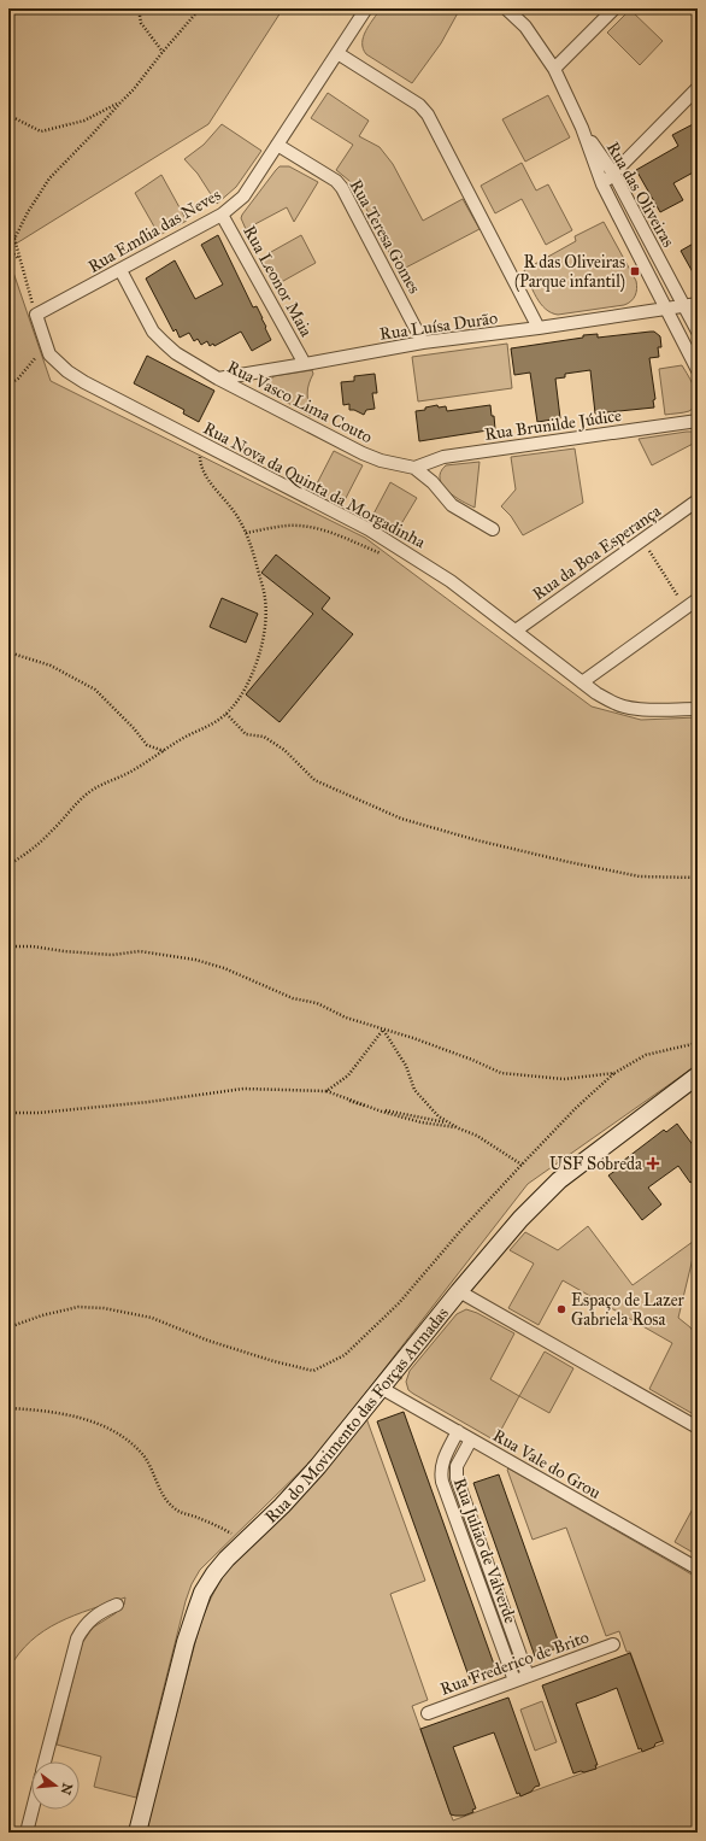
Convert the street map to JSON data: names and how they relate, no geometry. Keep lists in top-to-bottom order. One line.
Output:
{"streets":{"main road":["Rua do Movimento das Forças Armadas"],"street":["Rua das Oliveiras","Rua Emília das Neves","Rua Teresa Gomes","Rua Leonor Maia","Rua Luísa Durão","Rua Vasco Lima Couto","Rua Brunilde Júdice","Rua Nova da Quinta da Morgadinha","Rua da Boa Esperança","Rua Vale do Grou","Rua Julião de Valverde","Rua Frederico de Brito"]},"crossings":[["Rua das Oliveiras","Rua Luísa Durão"],["Rua Emília das Neves","Rua Teresa Gomes"],["Rua Emília das Neves","Rua Leonor Maia"],["Rua Emília das Neves","Rua Vasco Lima Couto"],["Rua Emília das Neves","Rua Nova da Quinta da Morgadinha"],["Rua Teresa Gomes","Rua Luísa Durão"],["Rua Leonor Maia","Rua Luísa Durão"],["Rua Luísa Durão","Rua Vasco Lima Couto"],["Rua Vasco Lima Couto","Rua Brunilde Júdice"],["Rua Nova da Quinta da Morgadinha","Rua da Boa Esperança"],["Rua do Movimento das Forças Armadas","Rua Vale do Grou"],["Rua Vale do Grou","Rua Julião de Valverde"],["Rua Julião de Valverde","Rua Frederico de Brito"]],"places":{"transit":["R das Oliveiras (Parque infantil)"],"health":["USF Sobreda"],"other":["Espaço de Lazer Gabriela Rosa"]},"north":"right"}
